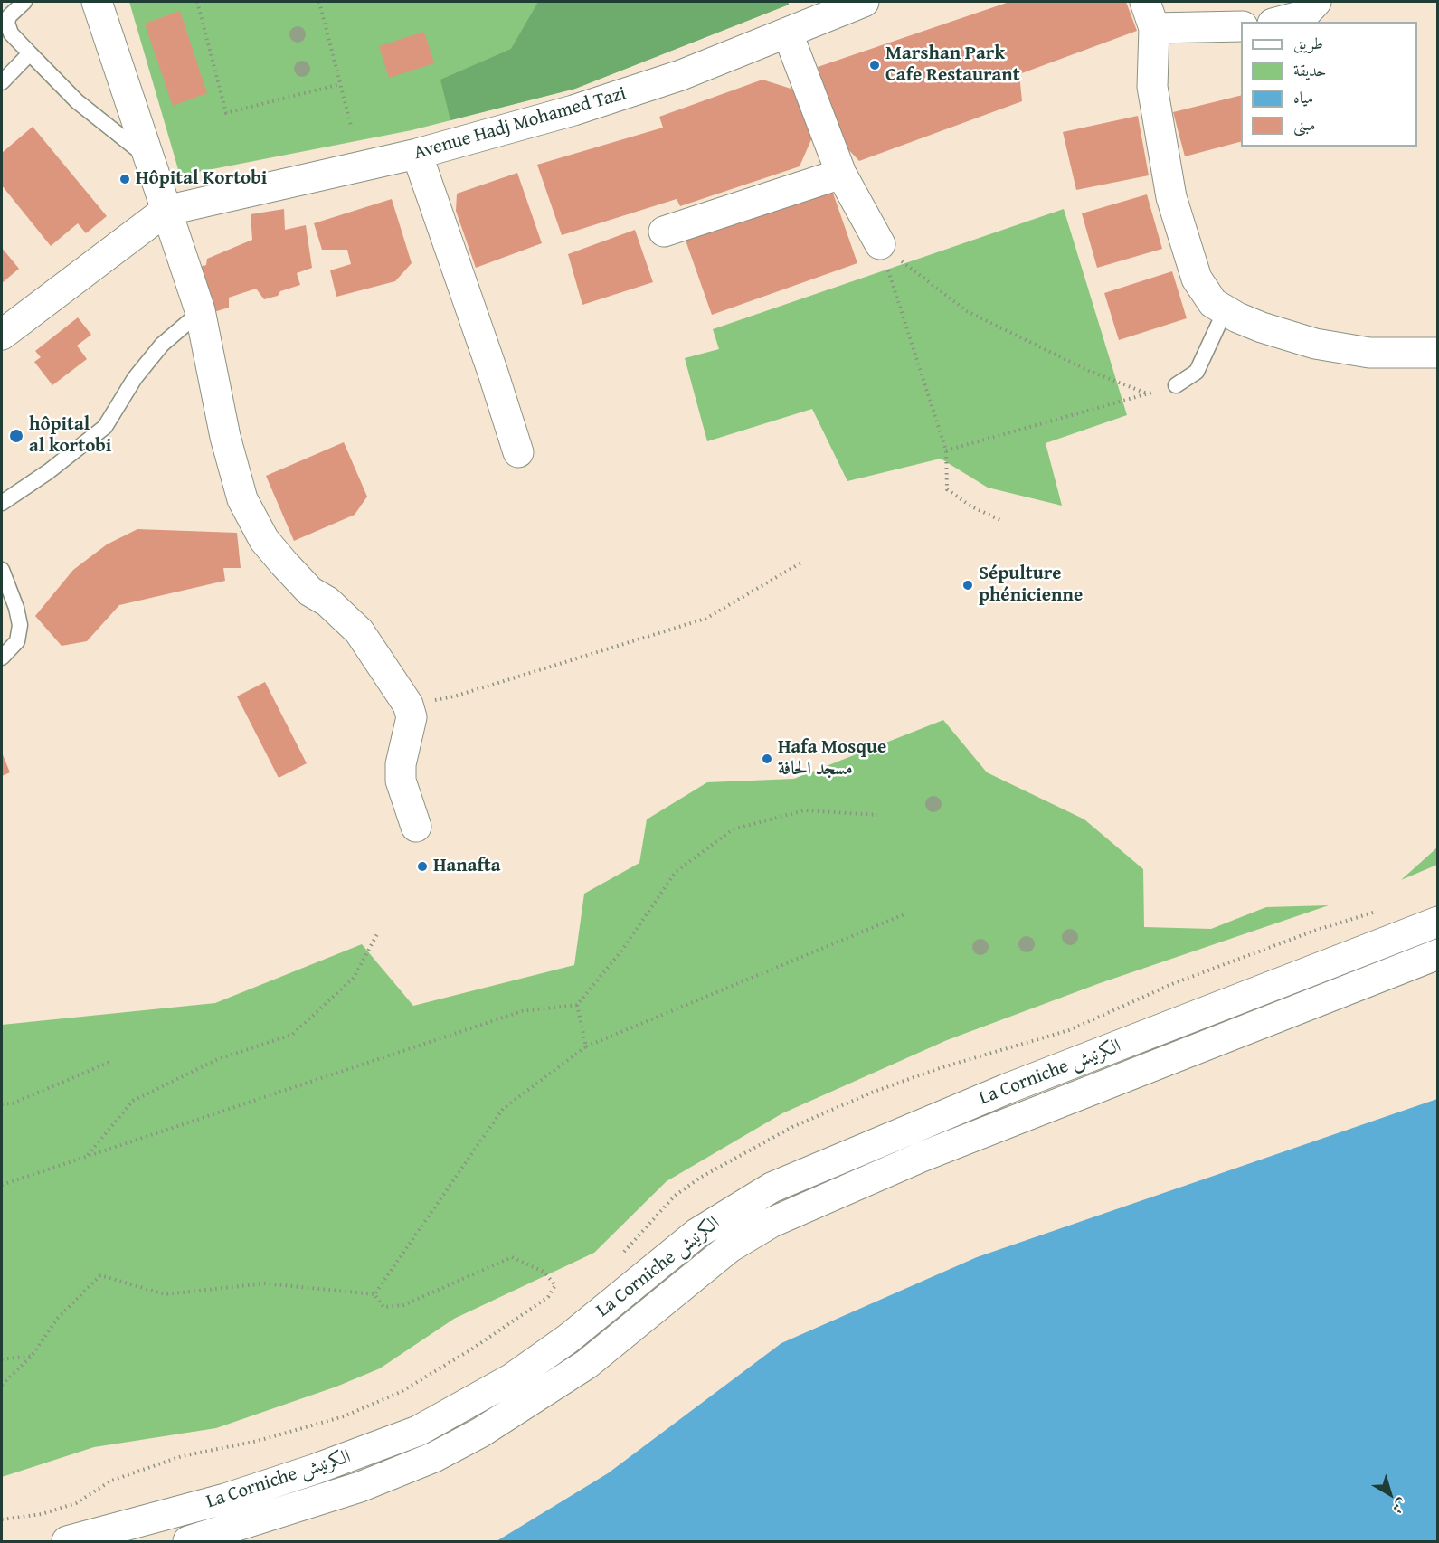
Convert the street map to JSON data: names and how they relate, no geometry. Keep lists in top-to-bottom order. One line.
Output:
{"streets":{"street":["Avenue Hadj Mohamed Tazi","La Corniche الكرنيش"]},"places":["Marshan Park Cafe Restaurant","Hôpital Kortobi","hôpital al kortobi","Sépulture phénicienne","Hafa Mosque مسجد الحافة","Hanafta"],"legend":["طريق","حديقة","مياه","مبنى"],"north":"bottom right"}
